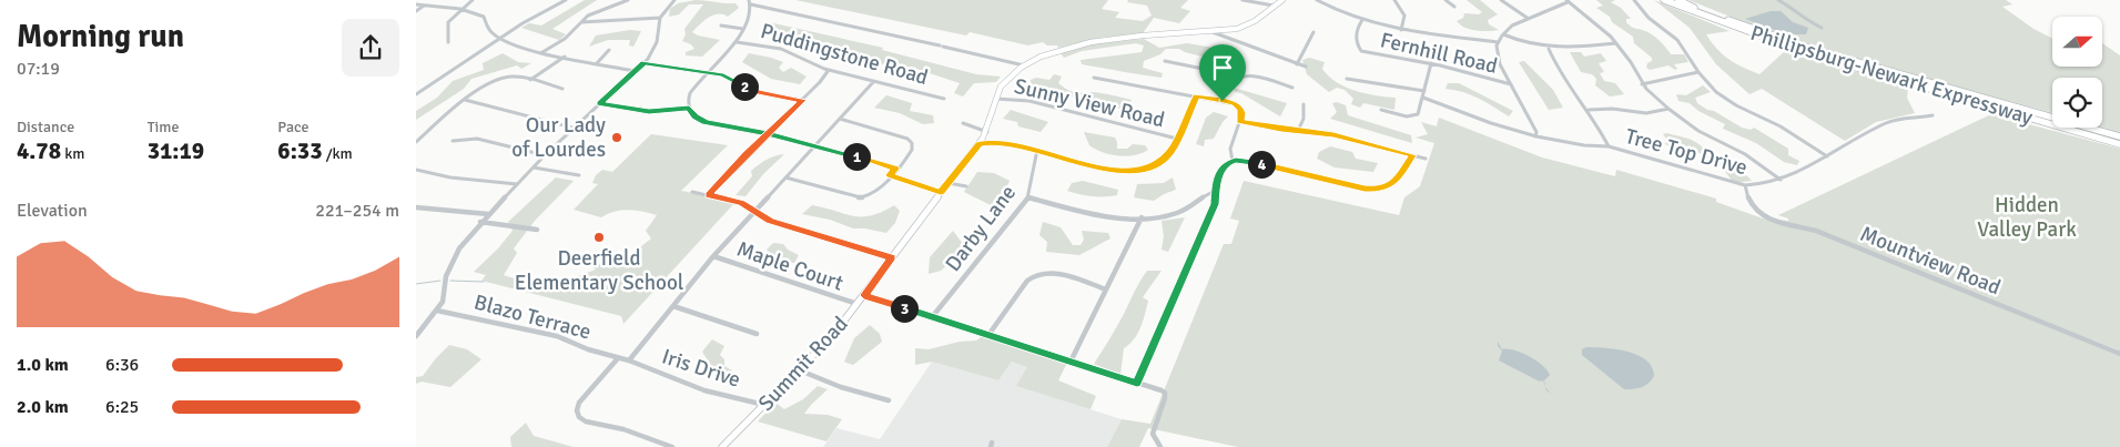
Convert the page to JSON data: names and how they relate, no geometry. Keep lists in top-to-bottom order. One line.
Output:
{"streets":{"highway":["Phillipsburg-Newark Expressway"],"main road":["Summit Road"],"street":["Fernhill Road","Puddingstone Road","Sunny View Road","Tree Top Drive","Darby Lane","Mountview Road","Maple Court","Blazo Terrace","Iris Drive"]},"crossings":[["Sunny View Road","Summit Road"],["Tree Top Drive","Mountview Road"],["Maple Court","Summit Road"],["Blazo Terrace","Iris Drive"],["Summit Road","Iris Drive"]],"parks":["Hidden Valley Park"],"places":["Our Lady of Lourdes","Deerfield Elementary School"],"north":"right","page":{"heading":["Morning run","07:19"],"pins":["2","1","4","3"],"stats":[["Distance","4.78 km"],["Time","31:19"],["Pace","6:33 /km"]],"chart":["Elevation","221–254 m"],"list":[{"name":"1.0 km","note":"6:36"},{"name":"2.0 km","note":"6:25"}]}}
